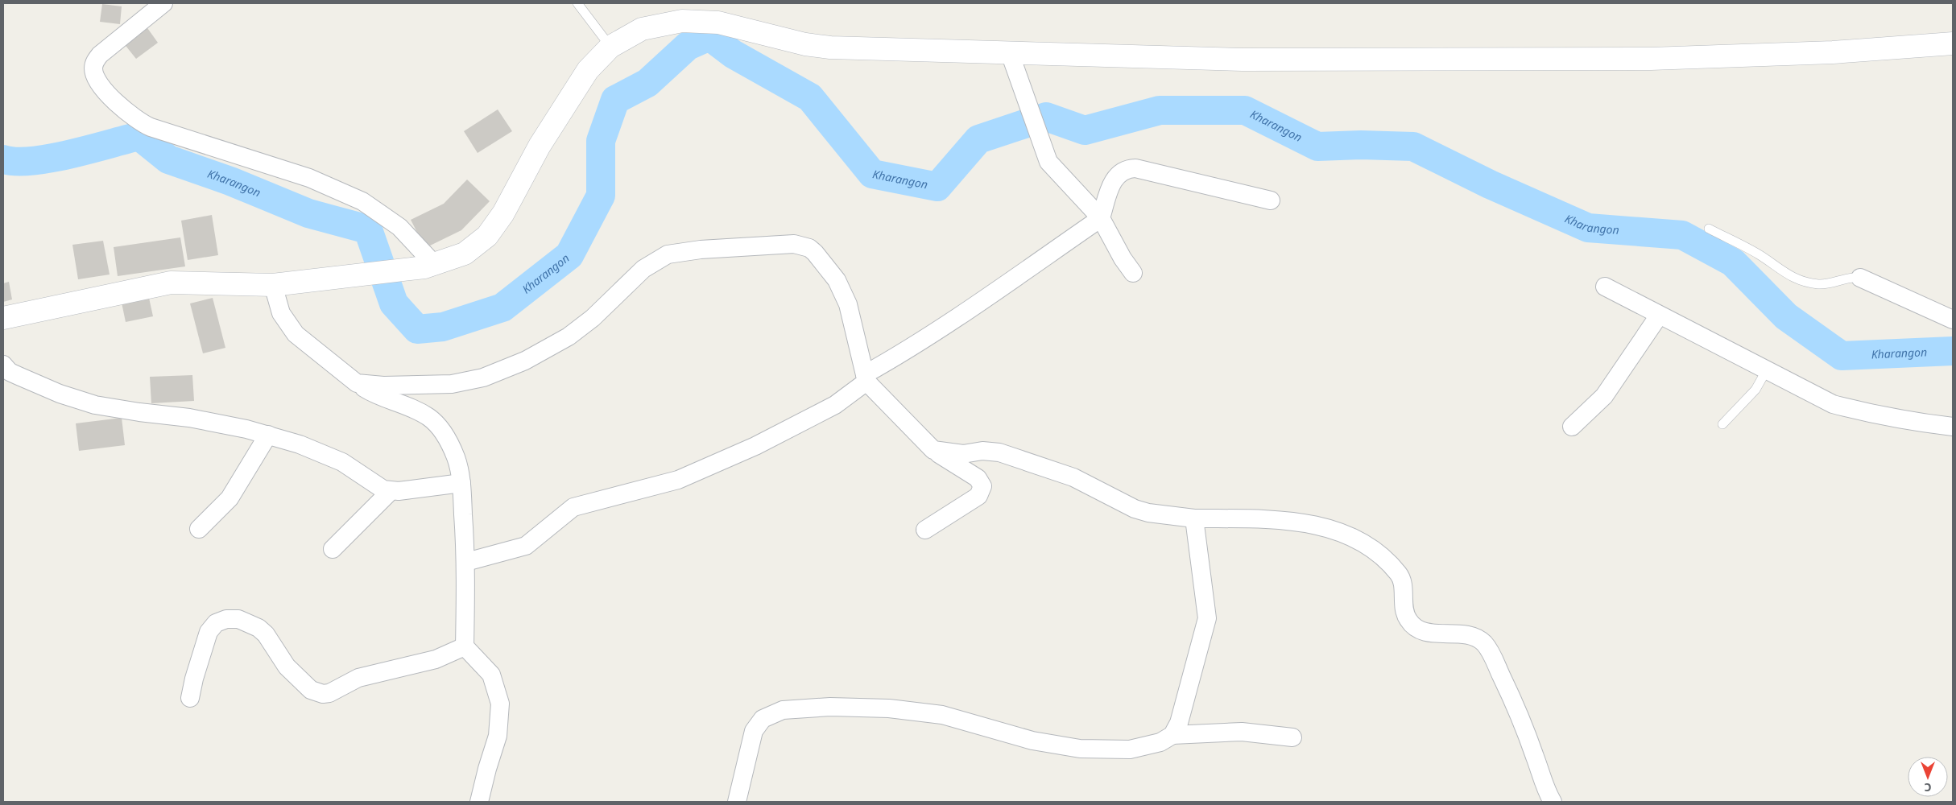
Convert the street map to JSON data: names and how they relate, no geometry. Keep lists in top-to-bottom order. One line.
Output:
{"water":["Kharangon"],"north":"bottom"}
